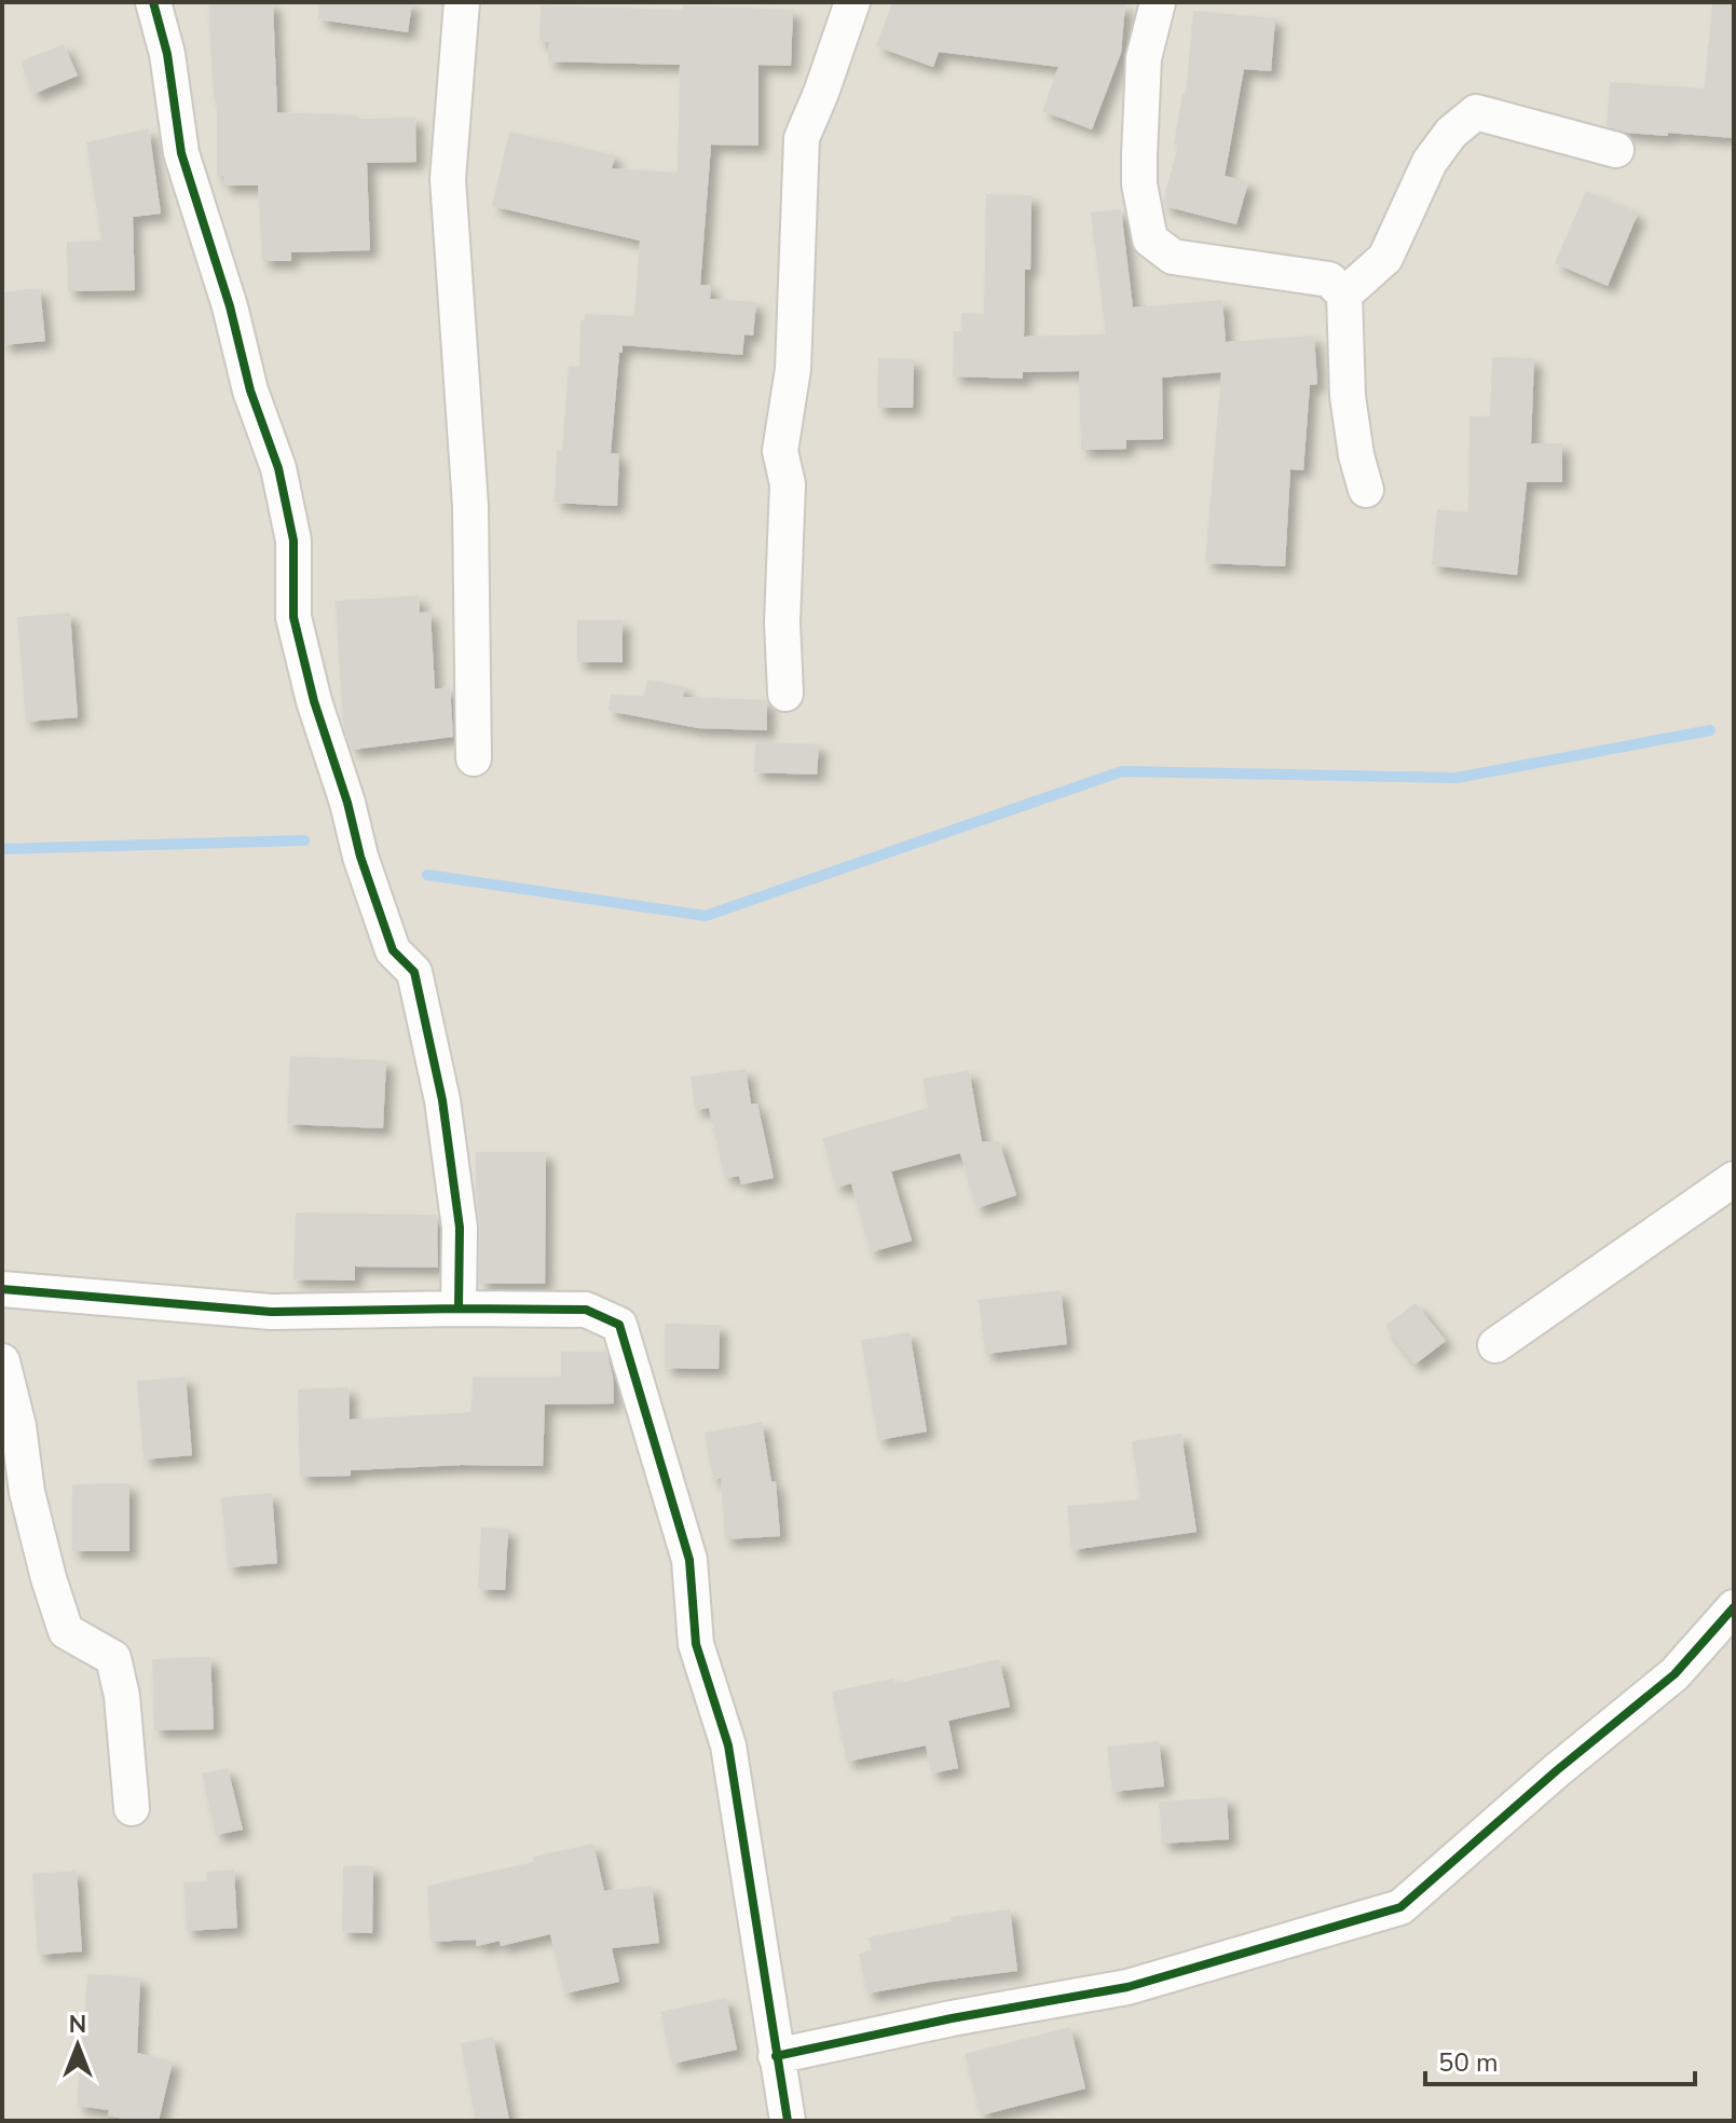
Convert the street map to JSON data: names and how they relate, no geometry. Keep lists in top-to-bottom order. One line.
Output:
{"scale_bar":"50 m","north":"top"}
